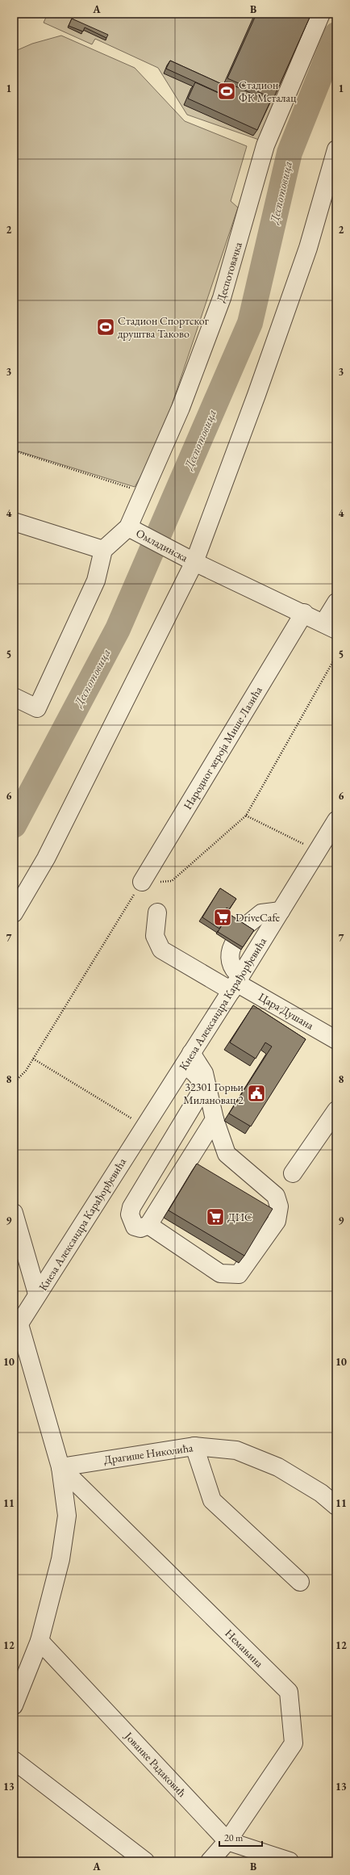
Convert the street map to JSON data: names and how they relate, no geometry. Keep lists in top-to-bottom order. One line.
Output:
{"streets":{"street":["Деспотовачка","Омладинска","Народног хероја Мише Лазића","Кнеза Александра Карађорђевића","Цара Душана","Драгише Николића","Немањина","Јованке Радаковић"]},"crossings":[["Деспотовачка","Омладинска"],["Омладинска","Народног хероја Мише Лазића"],["Кнеза Александра Карађорђевића","Цара Душана"],["Драгише Николића","Немањина"],["Немањина","Јованке Радаковић"]],"water":["Деспотовица"],"places":{"sports":["Стадион ФК Металац","Стадион Спортског друштва Таково"],"supermarket":["DriveCafe","ДИС"],"public building":["32301 Горњи Милановац 2"]},"scale_bar":"20 m","grid":{"columns":["A","B"],"rows":["1","2","3","4","5","6","7","8","9","10","11","12","13"]}}
